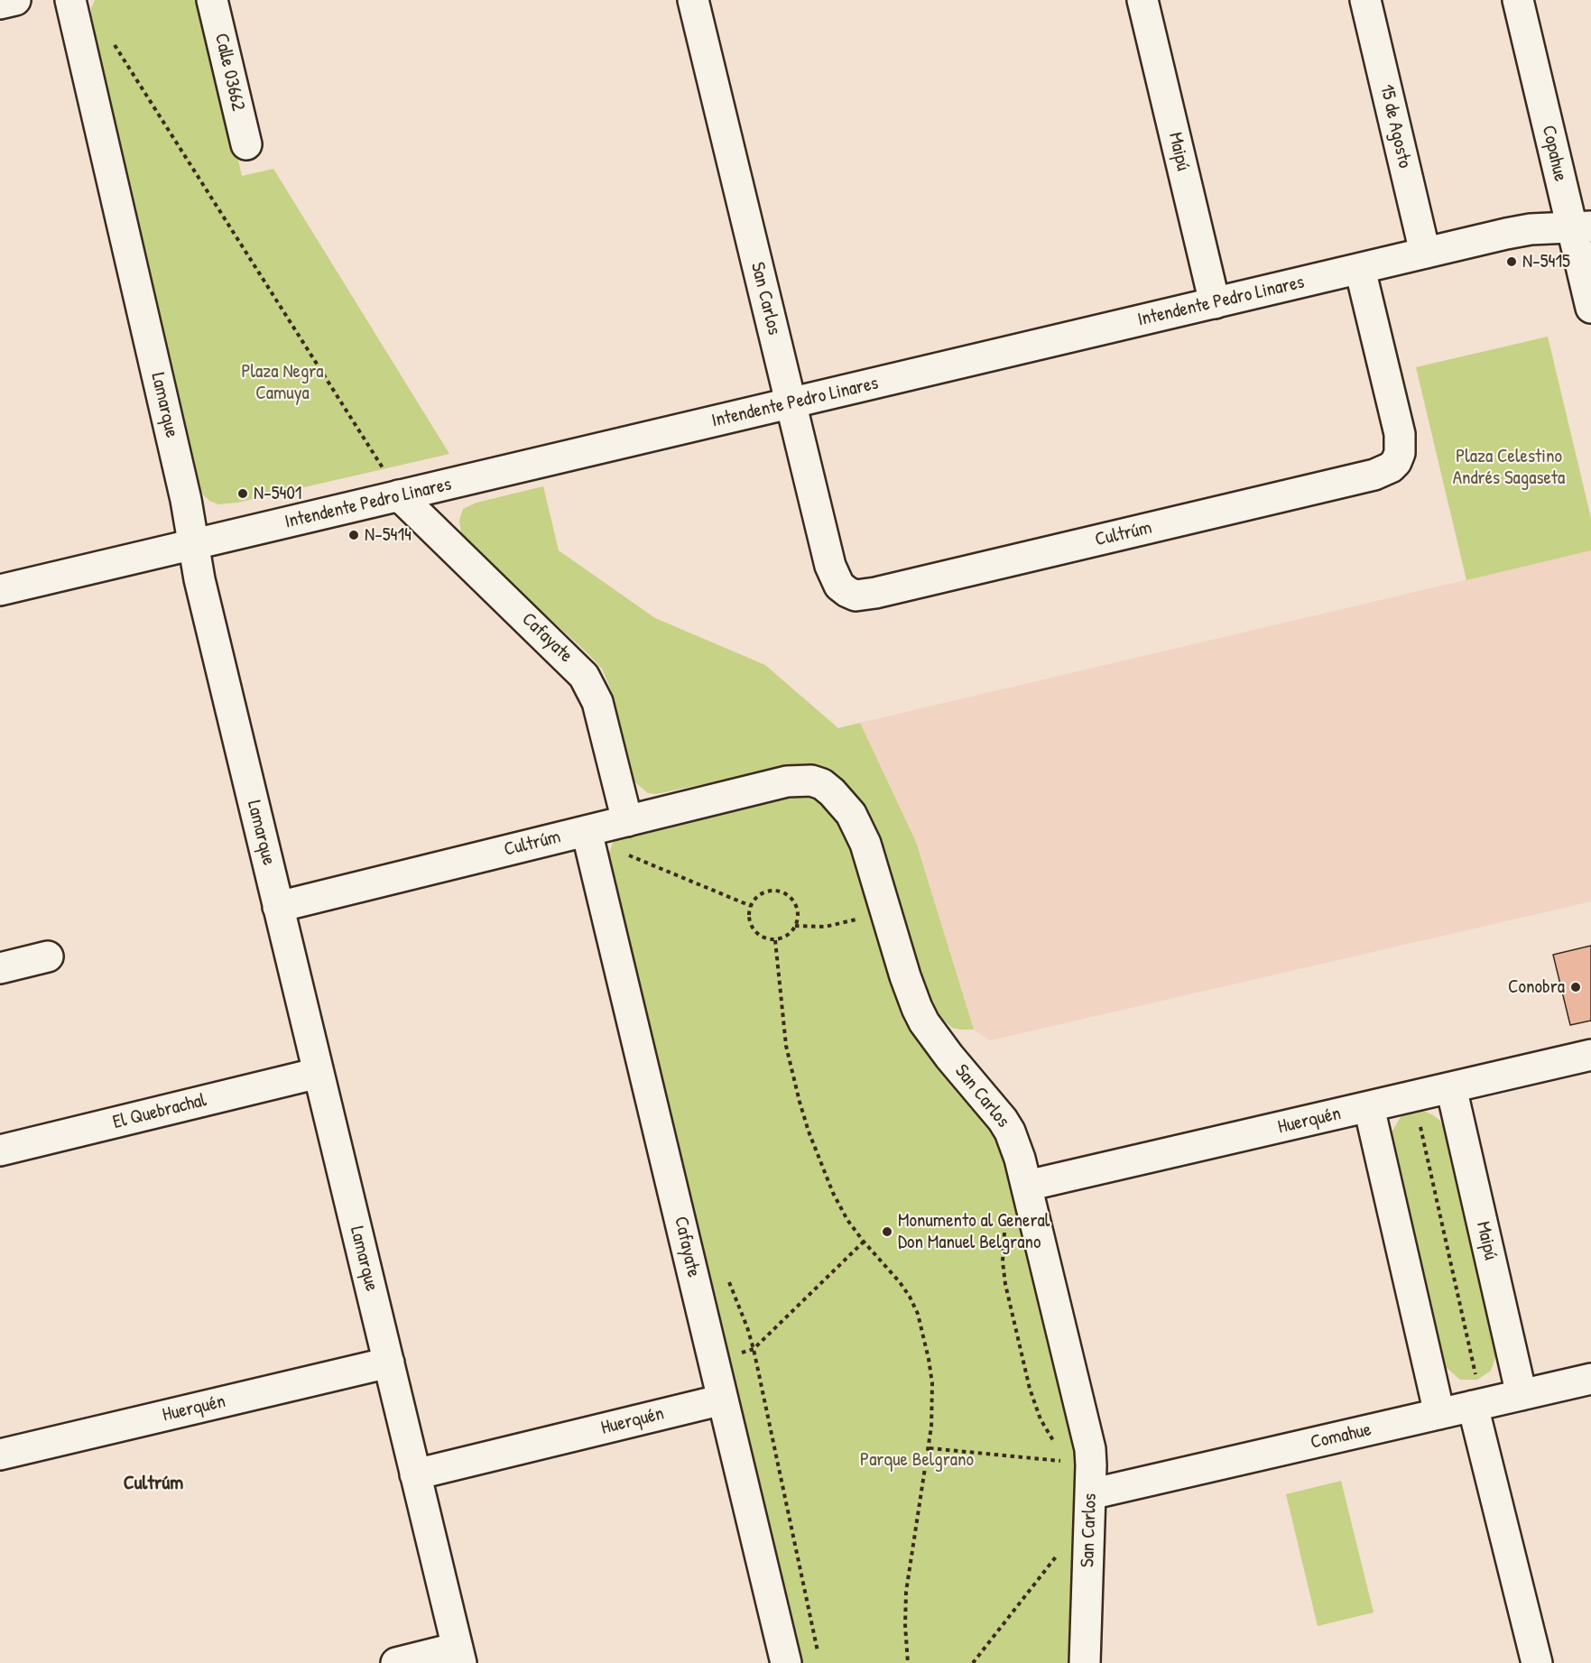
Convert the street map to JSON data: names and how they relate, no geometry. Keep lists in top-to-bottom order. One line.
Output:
{"streets":{"street":["Calle 03662","15 de Agosto","Maipú","Copahue","San Carlos","Intendente Pedro Linares","Lamarque","Cultrúm","Cafayate","El Quebrachal","Huerquén","Comahue"]},"crossings":[["15 de Agosto","Intendente Pedro Linares"],["Maipú","Intendente Pedro Linares"],["Maipú","Huerquén"],["Maipú","Comahue"],["Copahue","Intendente Pedro Linares"],["San Carlos","Intendente Pedro Linares"],["San Carlos","Cultrúm"],["San Carlos","Huerquén"],["San Carlos","Comahue"],["Intendente Pedro Linares","Lamarque"],["Intendente Pedro Linares","Cultrúm"],["Intendente Pedro Linares","Cafayate"],["Lamarque","Cultrúm"],["Lamarque","El Quebrachal"],["Lamarque","Huerquén"],["Cultrúm","Cafayate"],["Cafayate","Huerquén"]],"districts":["Cultrúm"],"parks":["Plaza Negra Camuya","Plaza Celestino Andrés Sagaseta","Parque Belgrano"],"places":["N-5415","N-5401","N-5414","Conobra","Monumento al General Don Manuel Belgrano"]}
